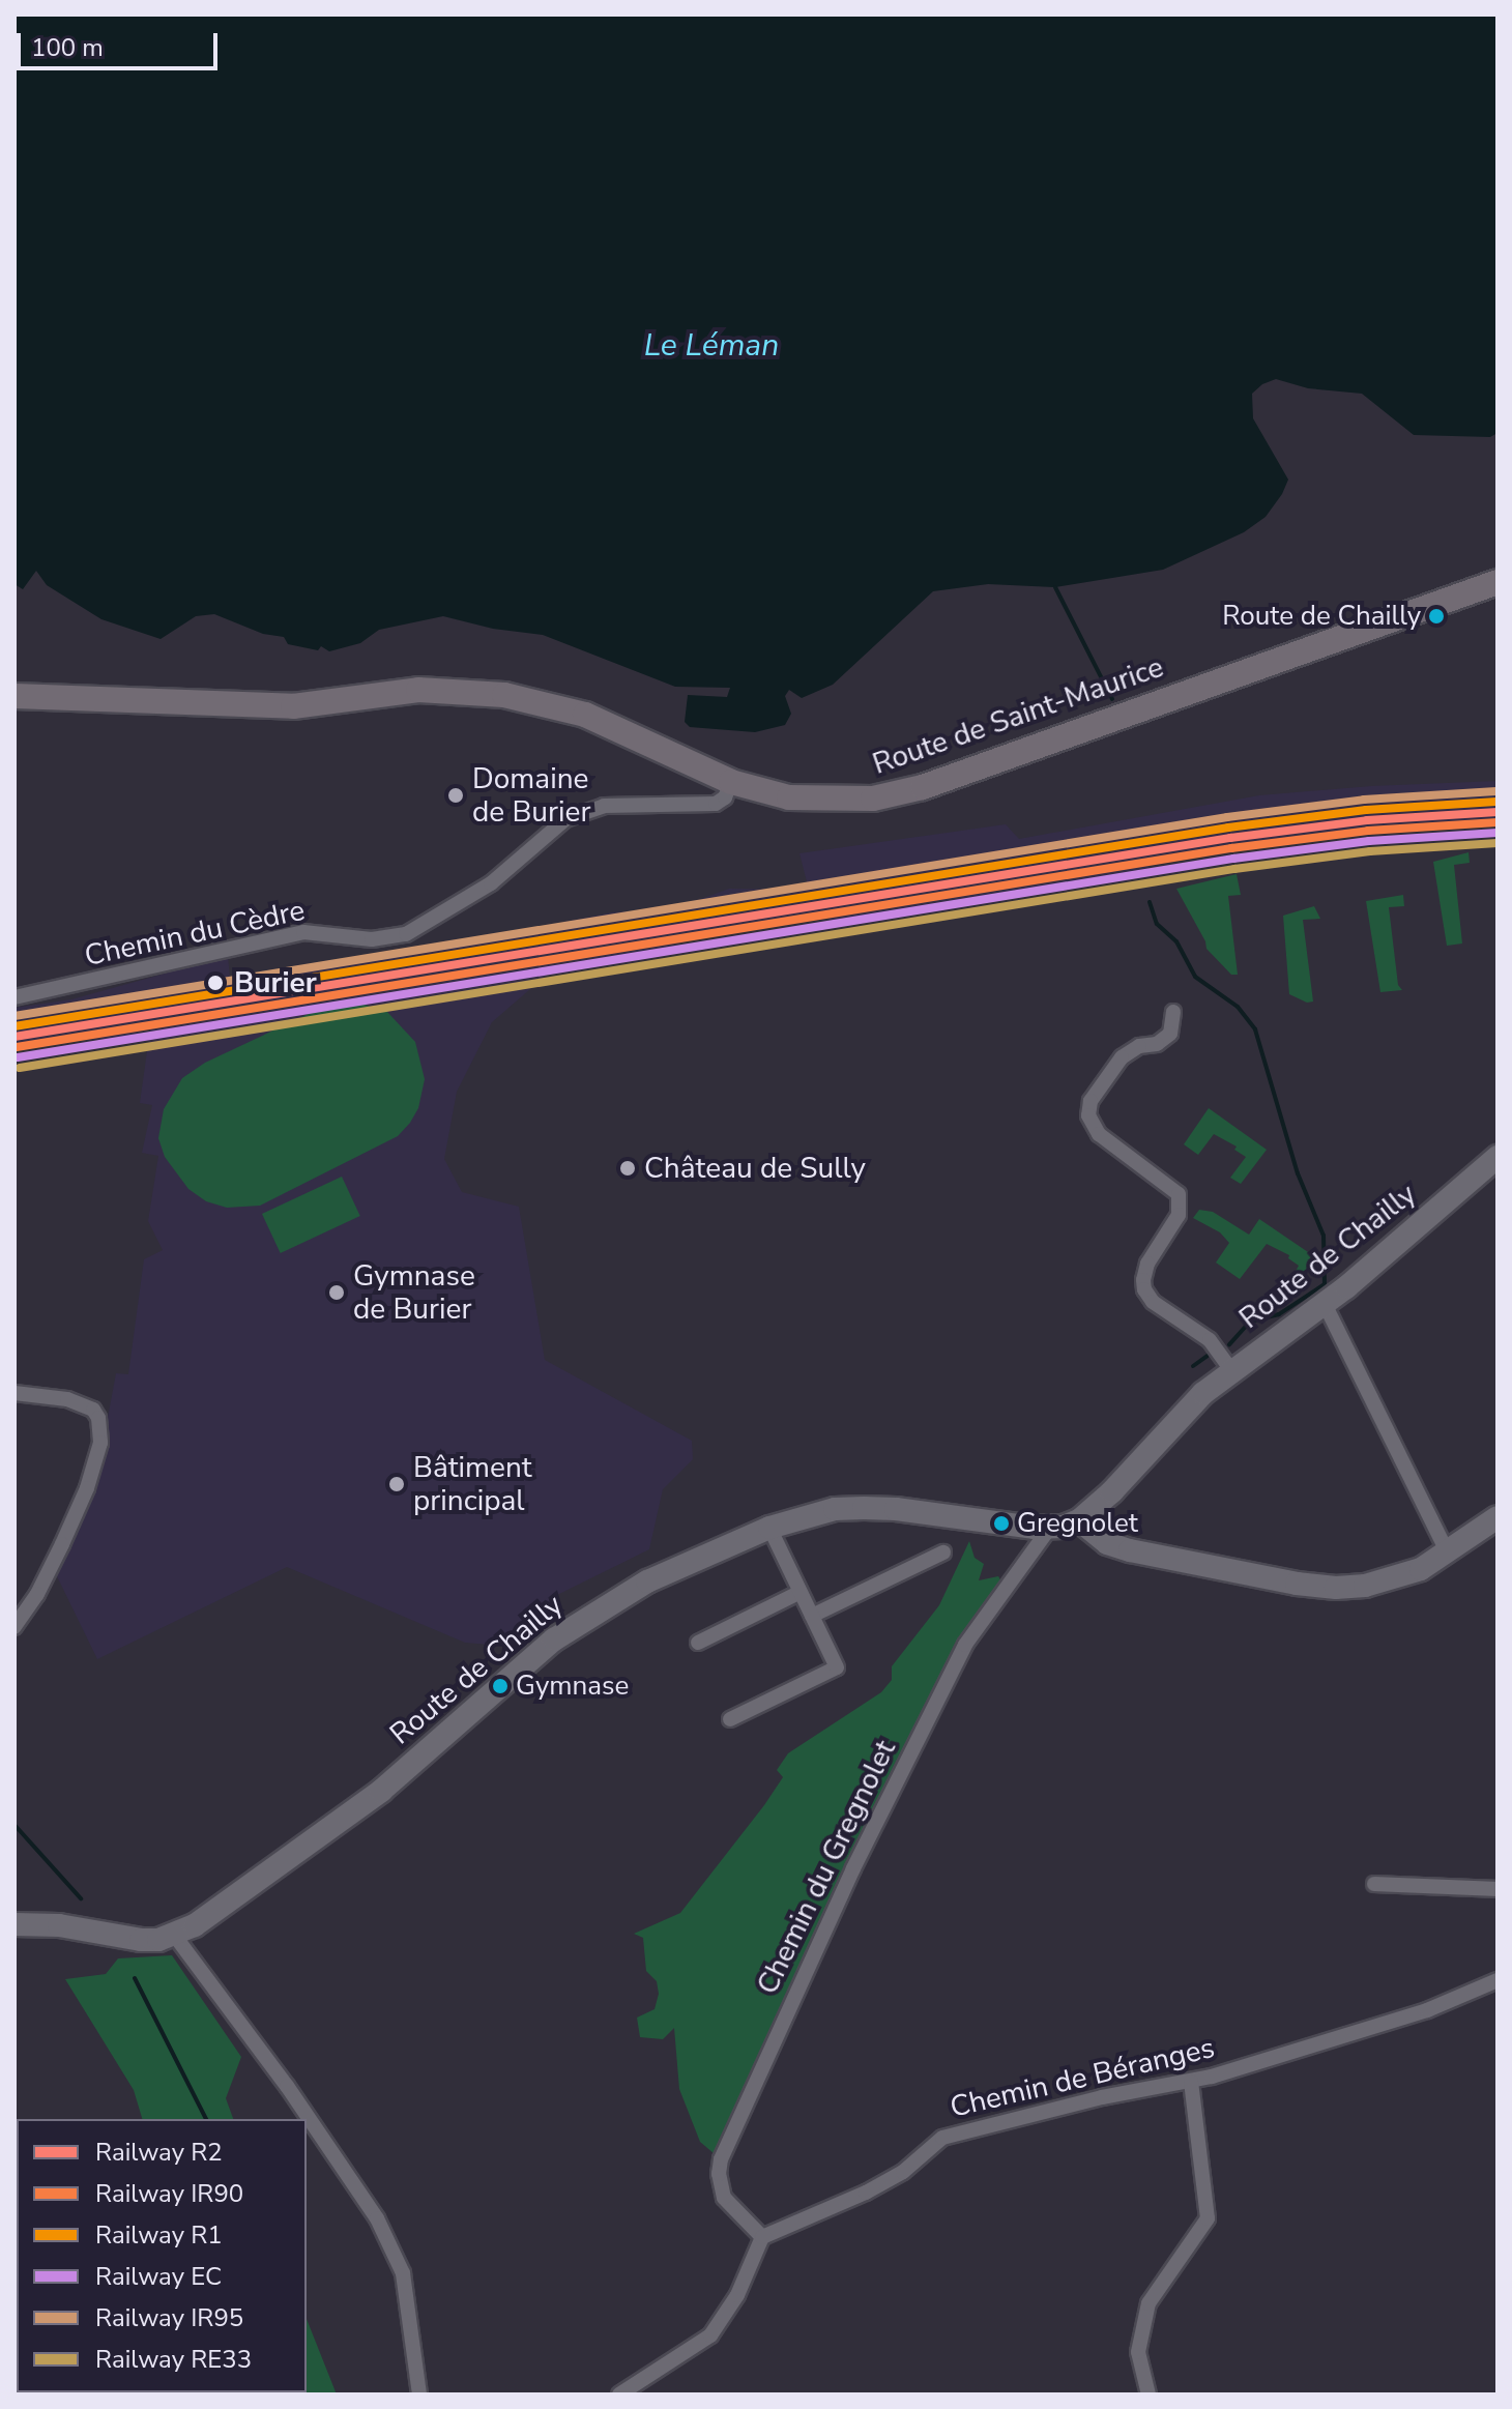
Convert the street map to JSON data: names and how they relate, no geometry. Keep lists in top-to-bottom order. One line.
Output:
{"streets":{"main road":["Route de Saint-Maurice"],"street":["Chemin du Cèdre","Route de Chailly","Chemin du Gregnolet","Chemin de Béranges"]},"crossings":[["Route de Saint-Maurice","Chemin du Cèdre"],["Route de Chailly","Chemin du Gregnolet"],["Chemin du Gregnolet","Chemin de Béranges"]],"water":["Le Léman"],"places":["Route de Chailly","Domaine de Burier","Burier","Château de Sully","Gymnase de Burier","Bâtiment principal","Gregnolet","Gymnase"],"lines":["rail line IR95","rail line R1","rail line R2","rail line IR90","rail line EC","rail line RE33"],"legend":["Railway R2","Railway IR90","Railway R1","Railway EC","Railway IR95","Railway RE33"],"scale_bar":"100 m"}
